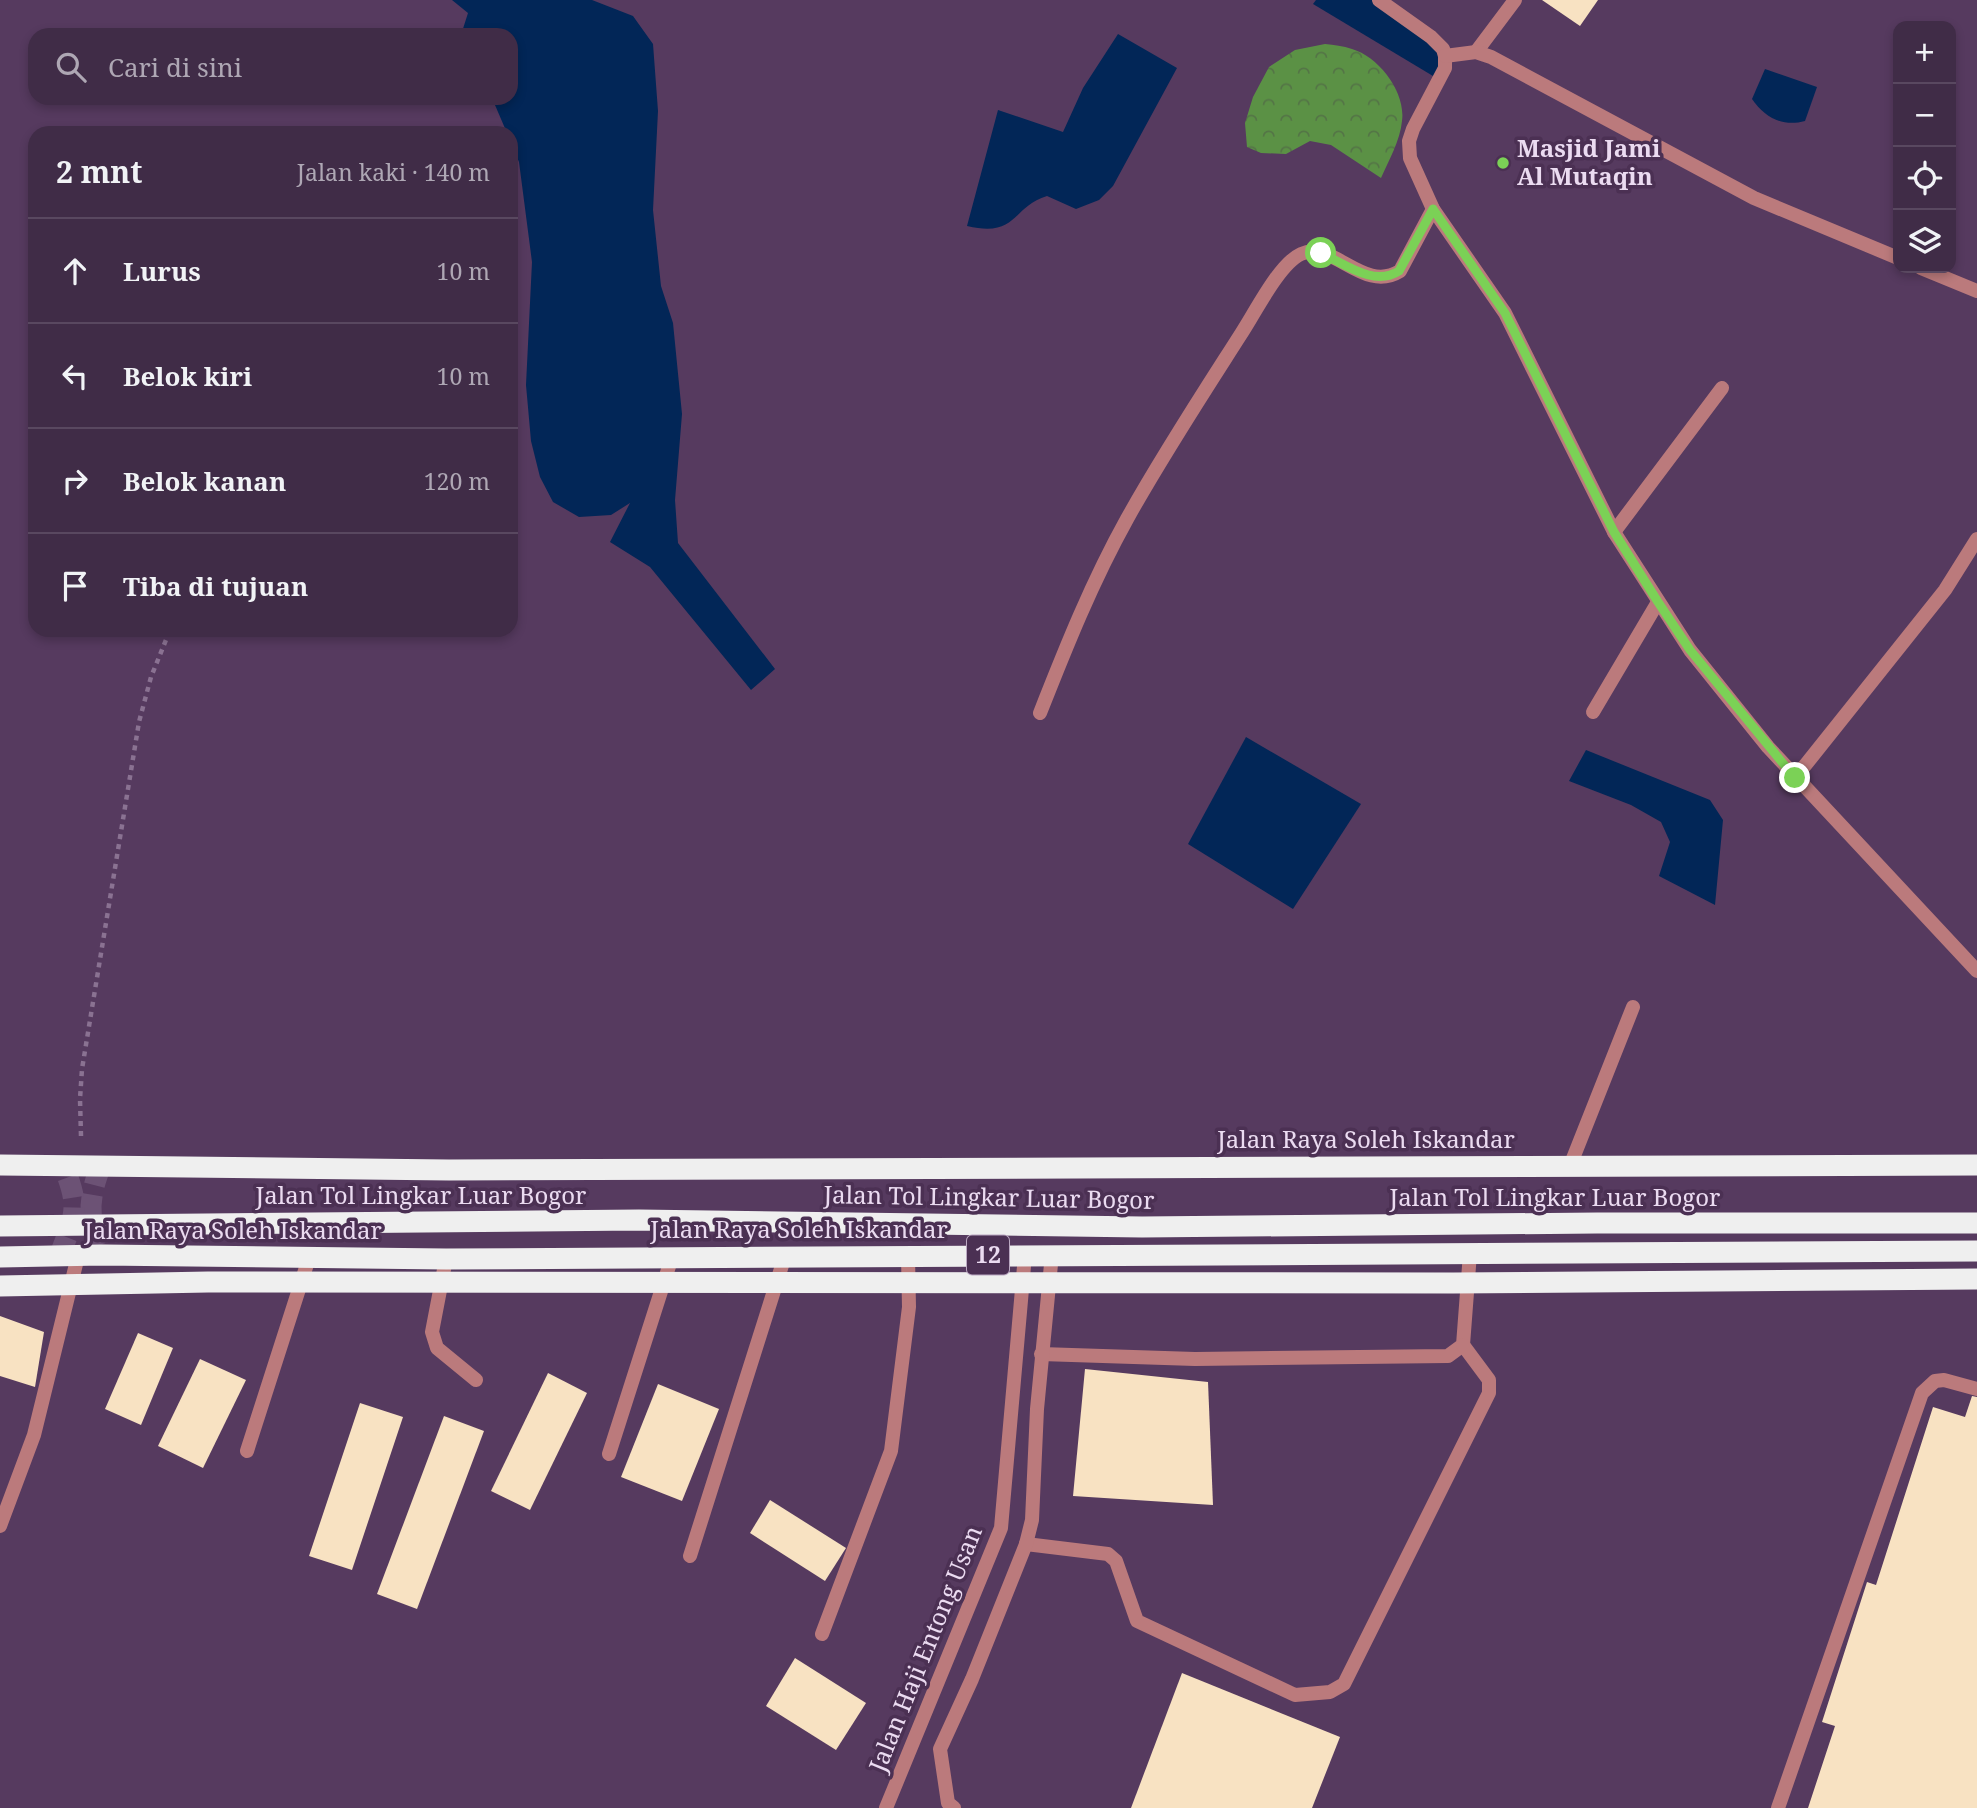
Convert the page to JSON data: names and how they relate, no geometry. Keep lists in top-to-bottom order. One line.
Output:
{"streets":{"highway":["Jalan Raya Soleh Iskandar","Jalan Tol Lingkar Luar Bogor","12"],"street":["Jalan Haji Entong Usan"]},"crossings":[["Jalan Raya Soleh Iskandar","Jalan Haji Entong Usan"]],"places":["Masjid Jami Al Mutaqin"],"page":{"map_buttons":["+","−"],"search":"Cari di sini","heading":["2 mnt","Jalan kaki · 140 m"],"list":[["Lurus","10 m"],["Belok kiri","10 m"],["Belok kanan","120 m"],"Tiba di tujuan"]}}
